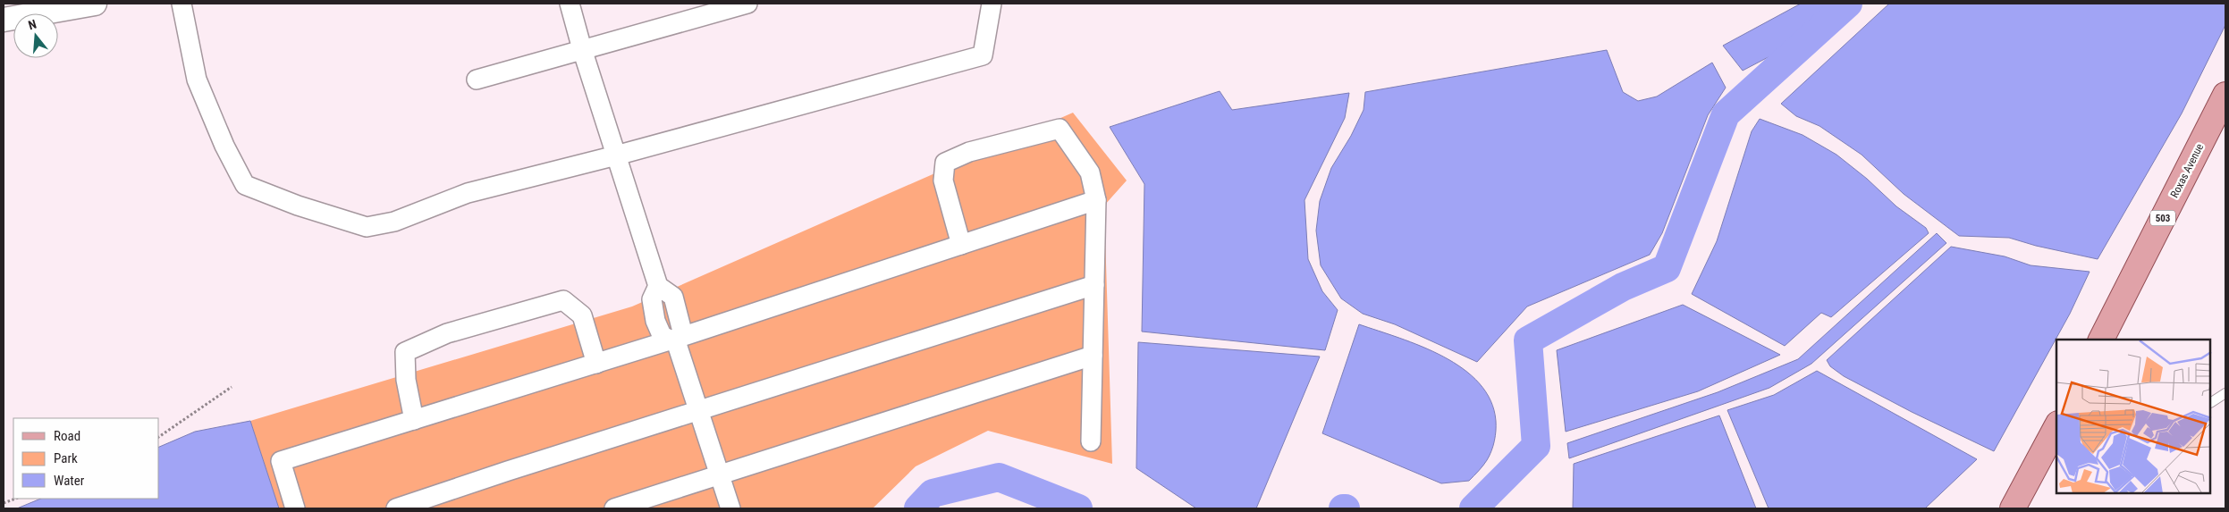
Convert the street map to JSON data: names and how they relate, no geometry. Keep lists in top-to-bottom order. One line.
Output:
{"streets":{"main road":["Roxas Avenue","503"]},"legend":["Road","Park","Water"],"north":"top"}
